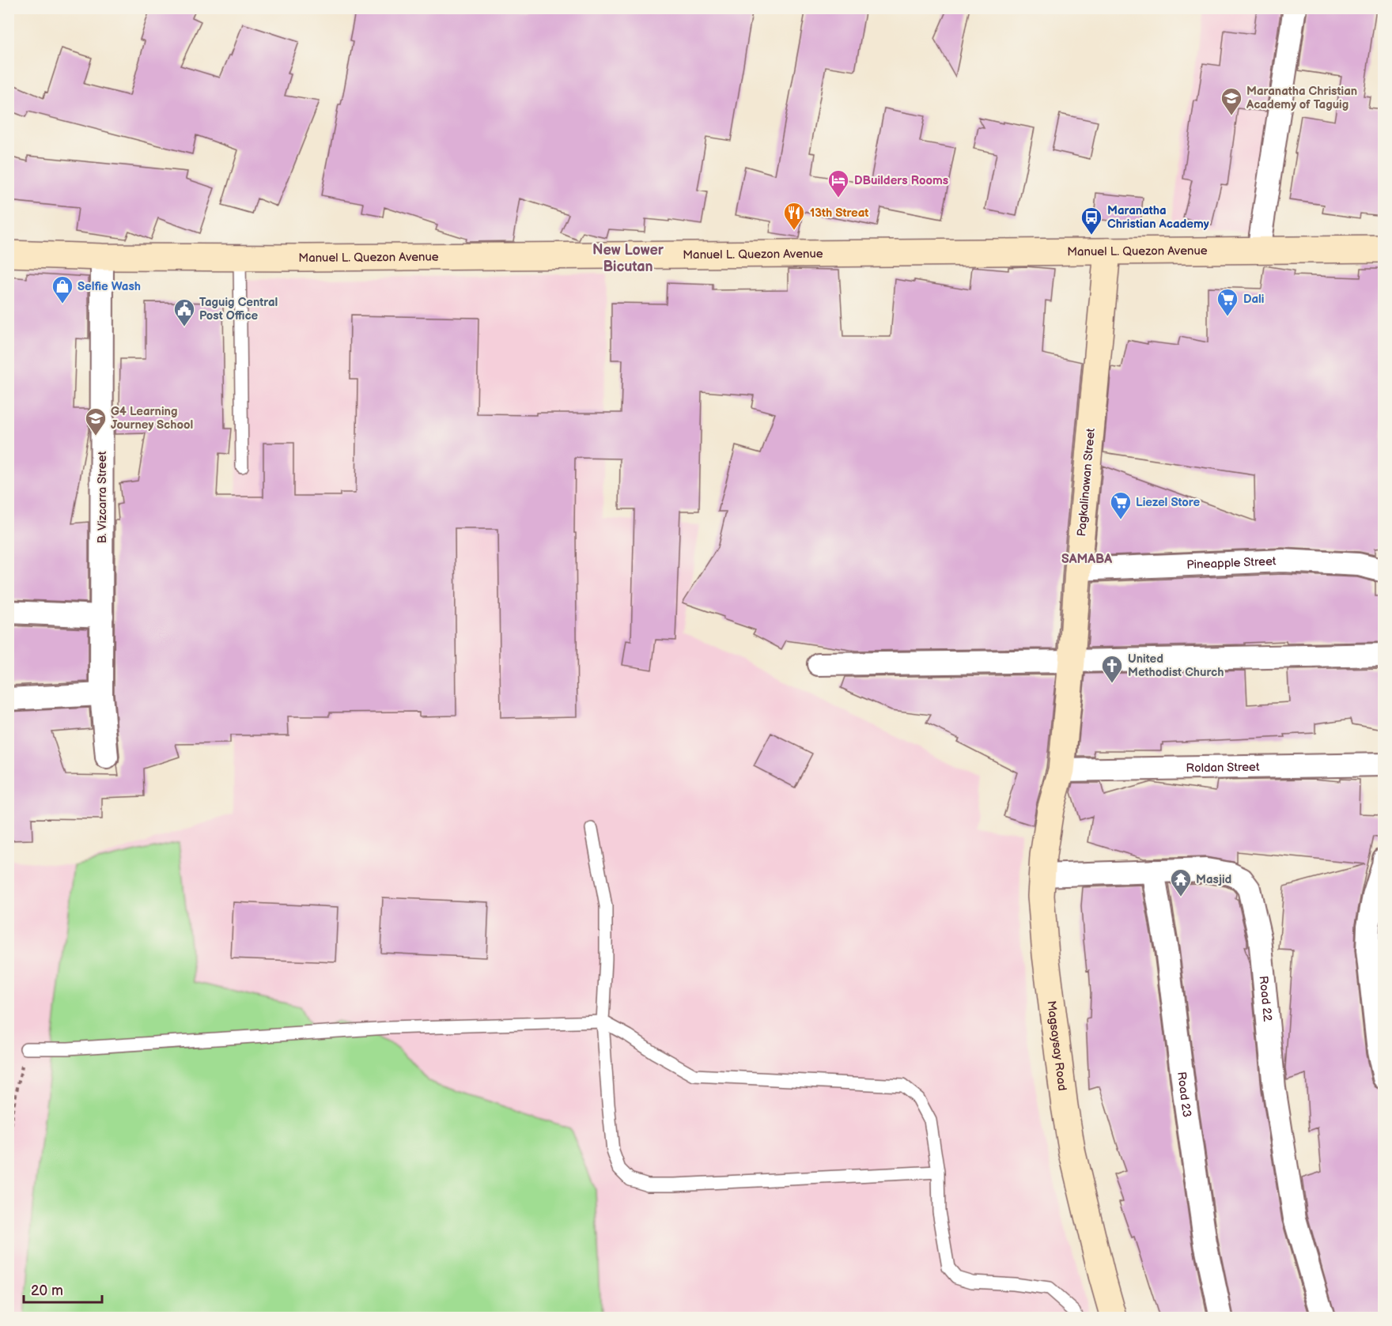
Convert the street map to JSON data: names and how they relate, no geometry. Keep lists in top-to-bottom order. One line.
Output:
{"streets":{"main road":["Manuel L. Quezon Avenue","Pagkalinawan Street","Magsaysay Road"],"street":["B. Vizcarra Street","Pineapple Street","Roldan Street","Road 22","Road 23"]},"crossings":[["Manuel L. Quezon Avenue","Pagkalinawan Street"],["Manuel L. Quezon Avenue","B. Vizcarra Street"],["Pagkalinawan Street","Pineapple Street"],["Pagkalinawan Street","Roldan Street"],["Pagkalinawan Street","Magsaysay Road"],["Roldan Street","Magsaysay Road"],["Road 22","Magsaysay Road"],["Road 22","Road 23"]],"districts":["New Lower Bicutan","SAMABA"],"places":{"school or university":["Maranatha Christian Academy of Taguig","G4 Learning Journey School"],"hotel":["DBuilders Rooms"],"restaurant":["13th Streat"],"bus stop":["Maranatha Christian Academy"],"shop":["Selfie Wash"],"supermarket":["Dali","Liezel Store"],"public building":["Taguig Central Post Office"],"church":["United Methodist Church"],"temple":["Masjid"]},"scale_bar":"20 m"}
